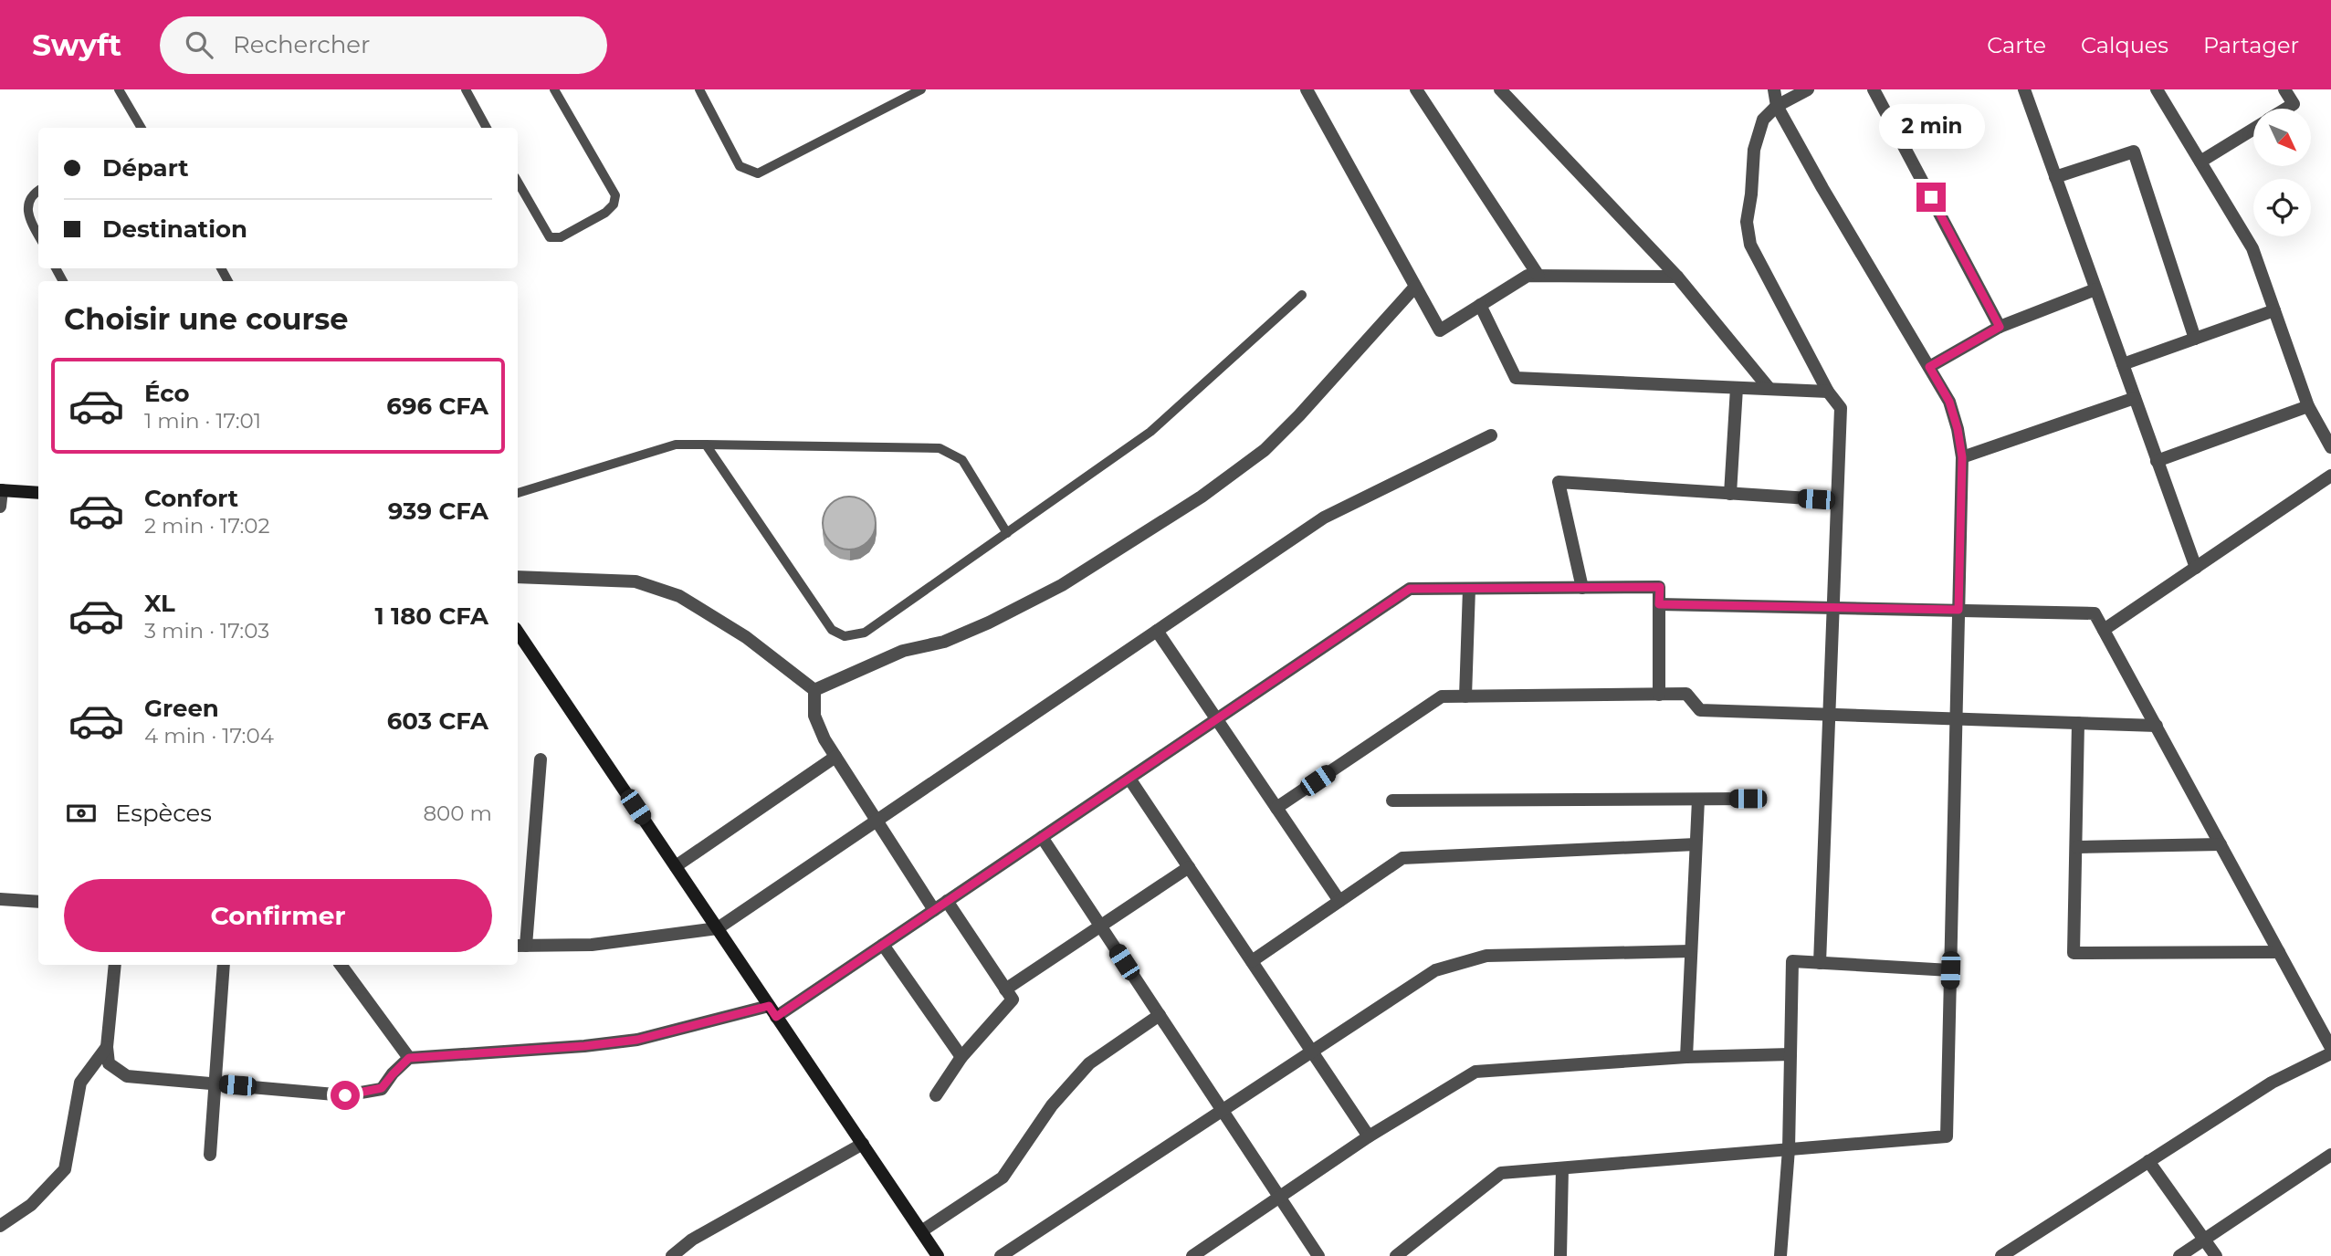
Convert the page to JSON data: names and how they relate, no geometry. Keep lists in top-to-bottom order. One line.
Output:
{"north":"bottom right","page":{"header":"Swyft","search":"Rechercher","nav":["Carte","Calques","Partager"],"bubble":"2 min","banner":["Départ","Destination"],"heading":"Choisir une course","list":[{"name":"Éco","note":"1 min · 17:01","value":"696 CFA"},{"name":"Confort","note":"2 min · 17:02","value":"939 CFA"},{"name":"XL","note":"3 min · 17:03","value":"1 180 CFA"},{"name":"Green","note":"4 min · 17:04","value":"603 CFA"}],"pay":["Espèces","800 m"],"buttons":"Confirmer"}}
